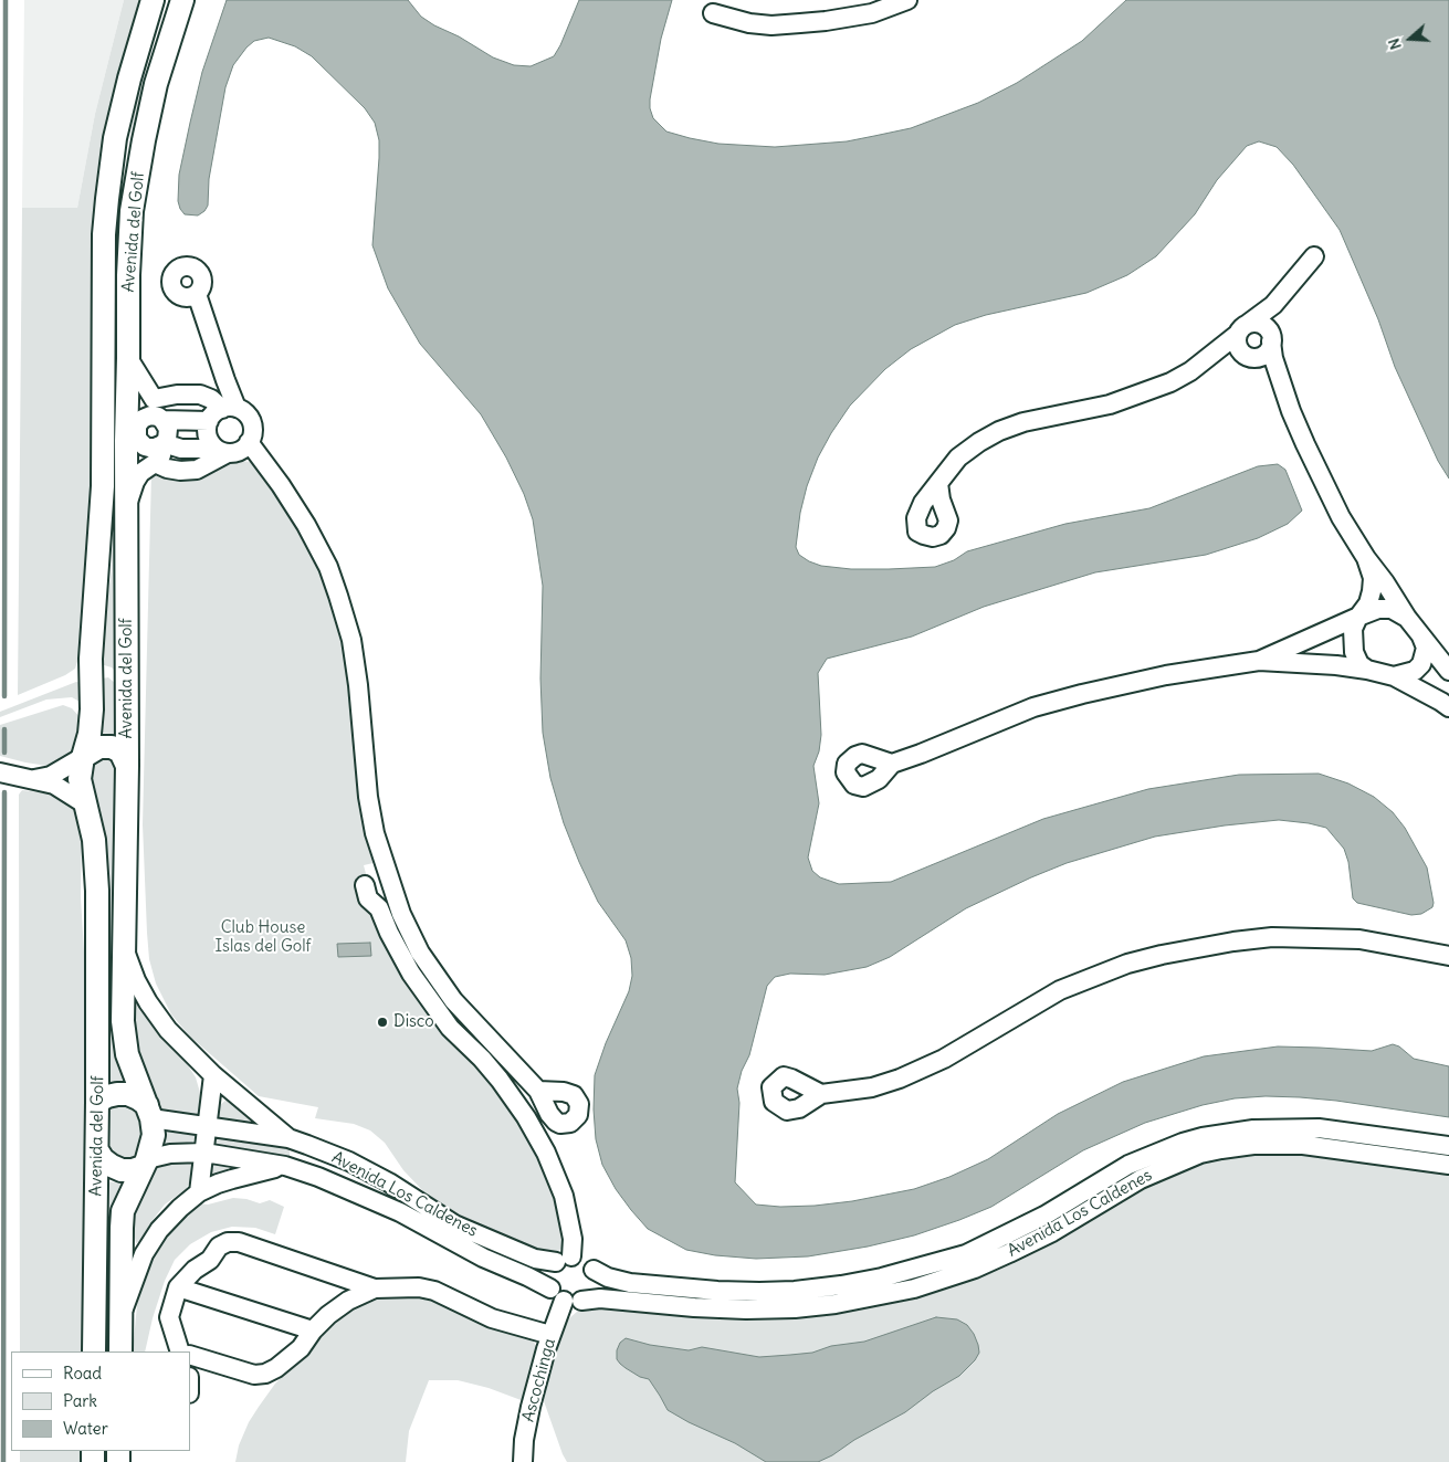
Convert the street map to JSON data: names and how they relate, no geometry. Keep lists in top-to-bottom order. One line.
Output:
{"streets":{"street":["Avenida del Golf","Avenida Los Caldenes","Ascochinga"]},"crossings":[["Avenida del Golf","Avenida Los Caldenes"],["Avenida Los Caldenes","Ascochinga"]],"parks":["Club House Islas del Golf"],"places":["Disco"],"legend":["Road","Park","Water"],"north":"left"}
